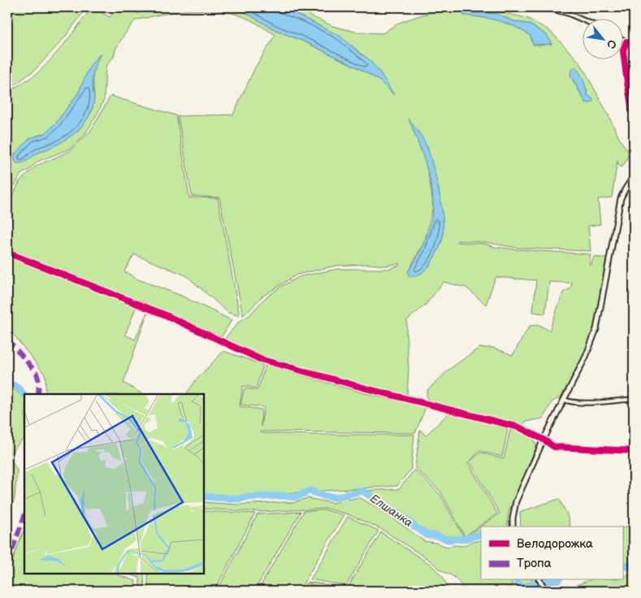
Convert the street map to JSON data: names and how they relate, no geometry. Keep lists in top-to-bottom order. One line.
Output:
{"water":["Елшанка"],"legend":["Велодорожка","Тропа"],"north":"bottom right"}
